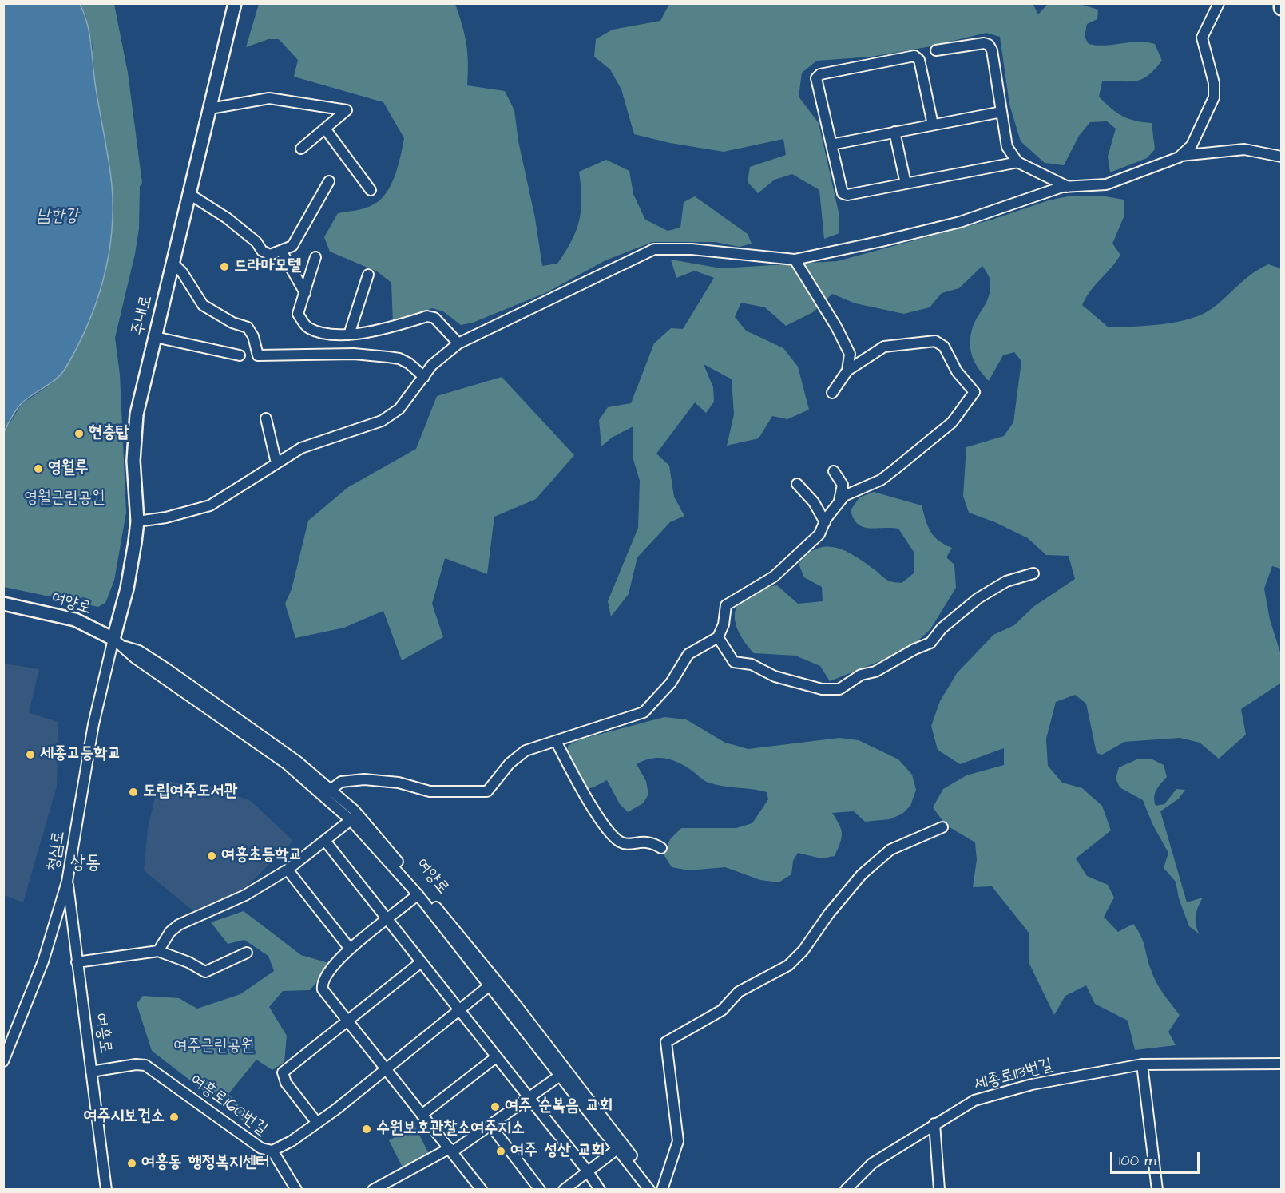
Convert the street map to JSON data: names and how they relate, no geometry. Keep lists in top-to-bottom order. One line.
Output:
{"streets":{"main road":["주내로","여양로"],"street":["청심로","여흥로","세종로113번길","여흥로160번길"]},"crossings":[["주내로","여양로"],["주내로","청심로"],["여양로","청심로"],["여양로","여흥로160번길"],["청심로","여흥로"],["여흥로","여흥로160번길"]],"districts":["상동"],"water":["남한강"],"parks":["영월근린공원","여주근린공원"],"places":["드라마모텔","현충탑","영월루","세종고등학교","도립여주도서관","여흥초등학교","여주 순복음 교회","여주시보건소","수원보호관찰소여주지소","여주 성산 교회","여흥동 행정복지센터"],"scale_bar":"100 m"}
